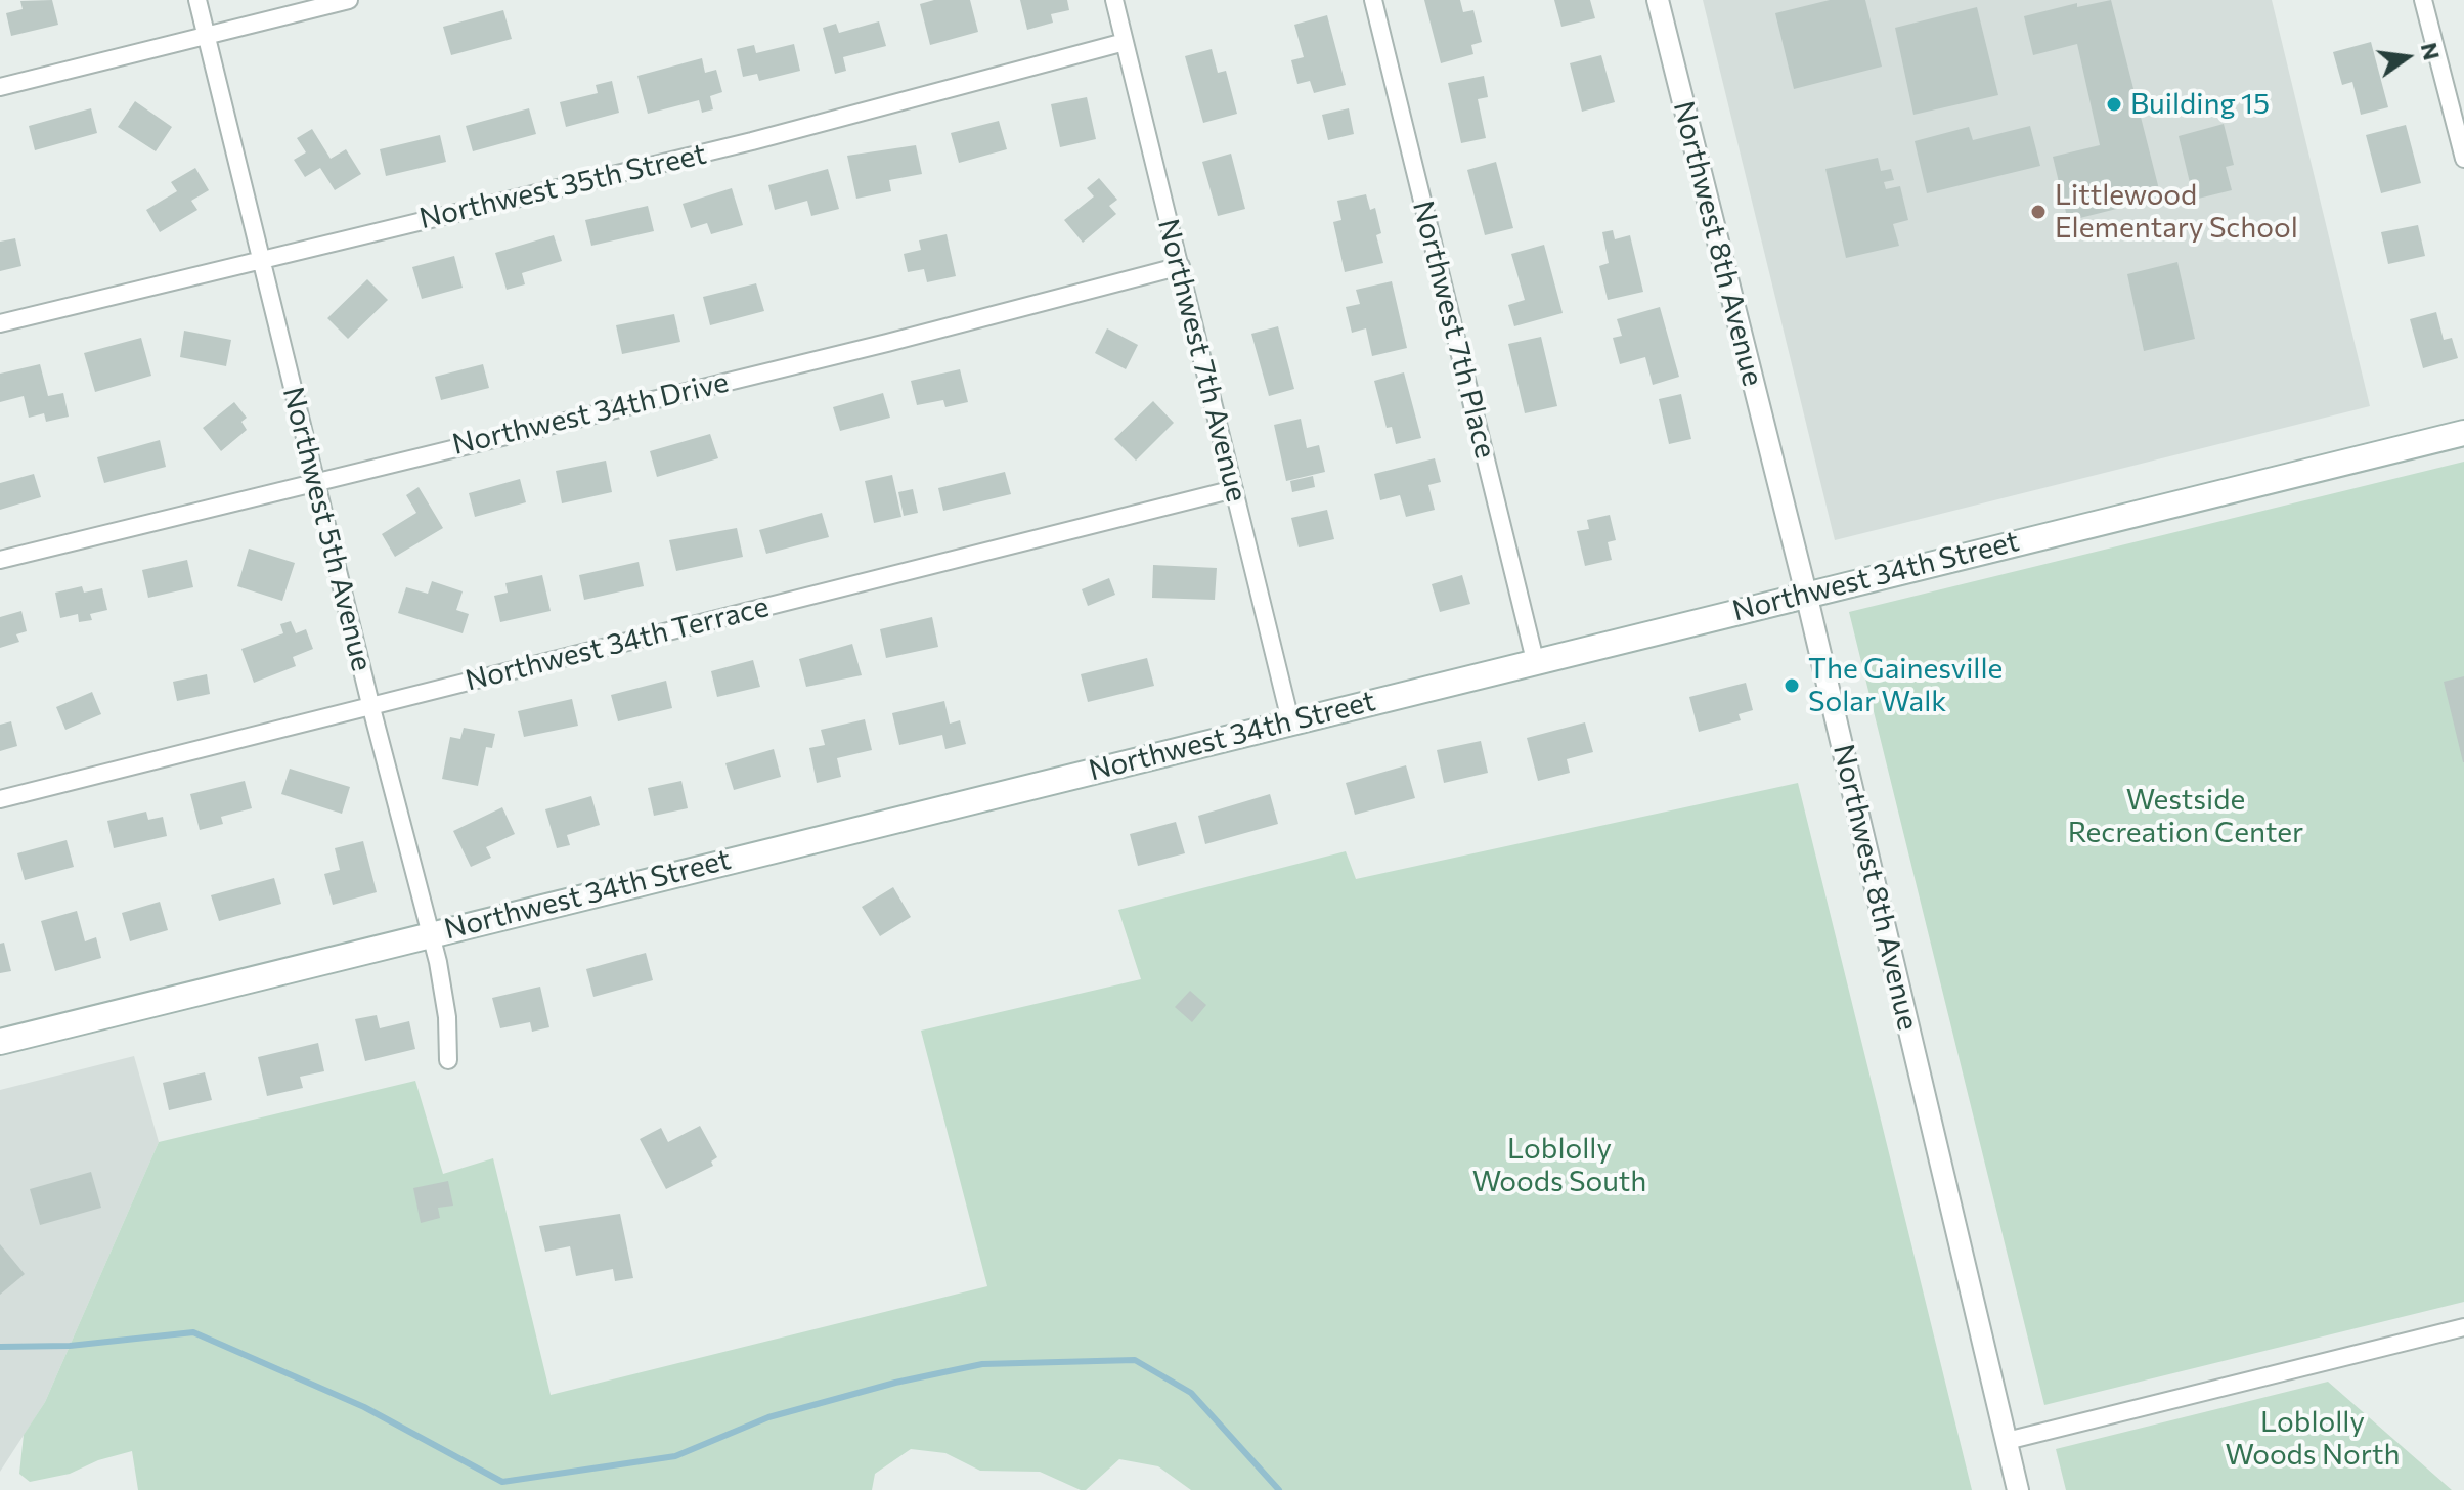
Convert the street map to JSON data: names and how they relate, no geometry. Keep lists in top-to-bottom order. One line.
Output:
{"streets":{"main road":["Northwest 34th Street"],"street":["Northwest 35th Street","Northwest 8th Avenue","Northwest 7th Place","Northwest 7th Avenue","Northwest 34th Drive","Northwest 5th Avenue","Northwest 34th Terrace"]},"crossings":[["Northwest 35th Street","Northwest 7th Avenue"],["Northwest 35th Street","Northwest 5th Avenue"],["Northwest 8th Avenue","Northwest 34th Street"],["Northwest 7th Place","Northwest 34th Street"],["Northwest 7th Avenue","Northwest 34th Drive"],["Northwest 7th Avenue","Northwest 34th Street"],["Northwest 7th Avenue","Northwest 34th Terrace"],["Northwest 34th Drive","Northwest 5th Avenue"],["Northwest 5th Avenue","Northwest 34th Street"],["Northwest 5th Avenue","Northwest 34th Terrace"]],"parks":["Westside Recreation Center","Loblolly Woods South","Loblolly Woods North"],"places":["Building 15","Littlewood Elementary School","The Gainesville Solar Walk"],"north":"right"}
